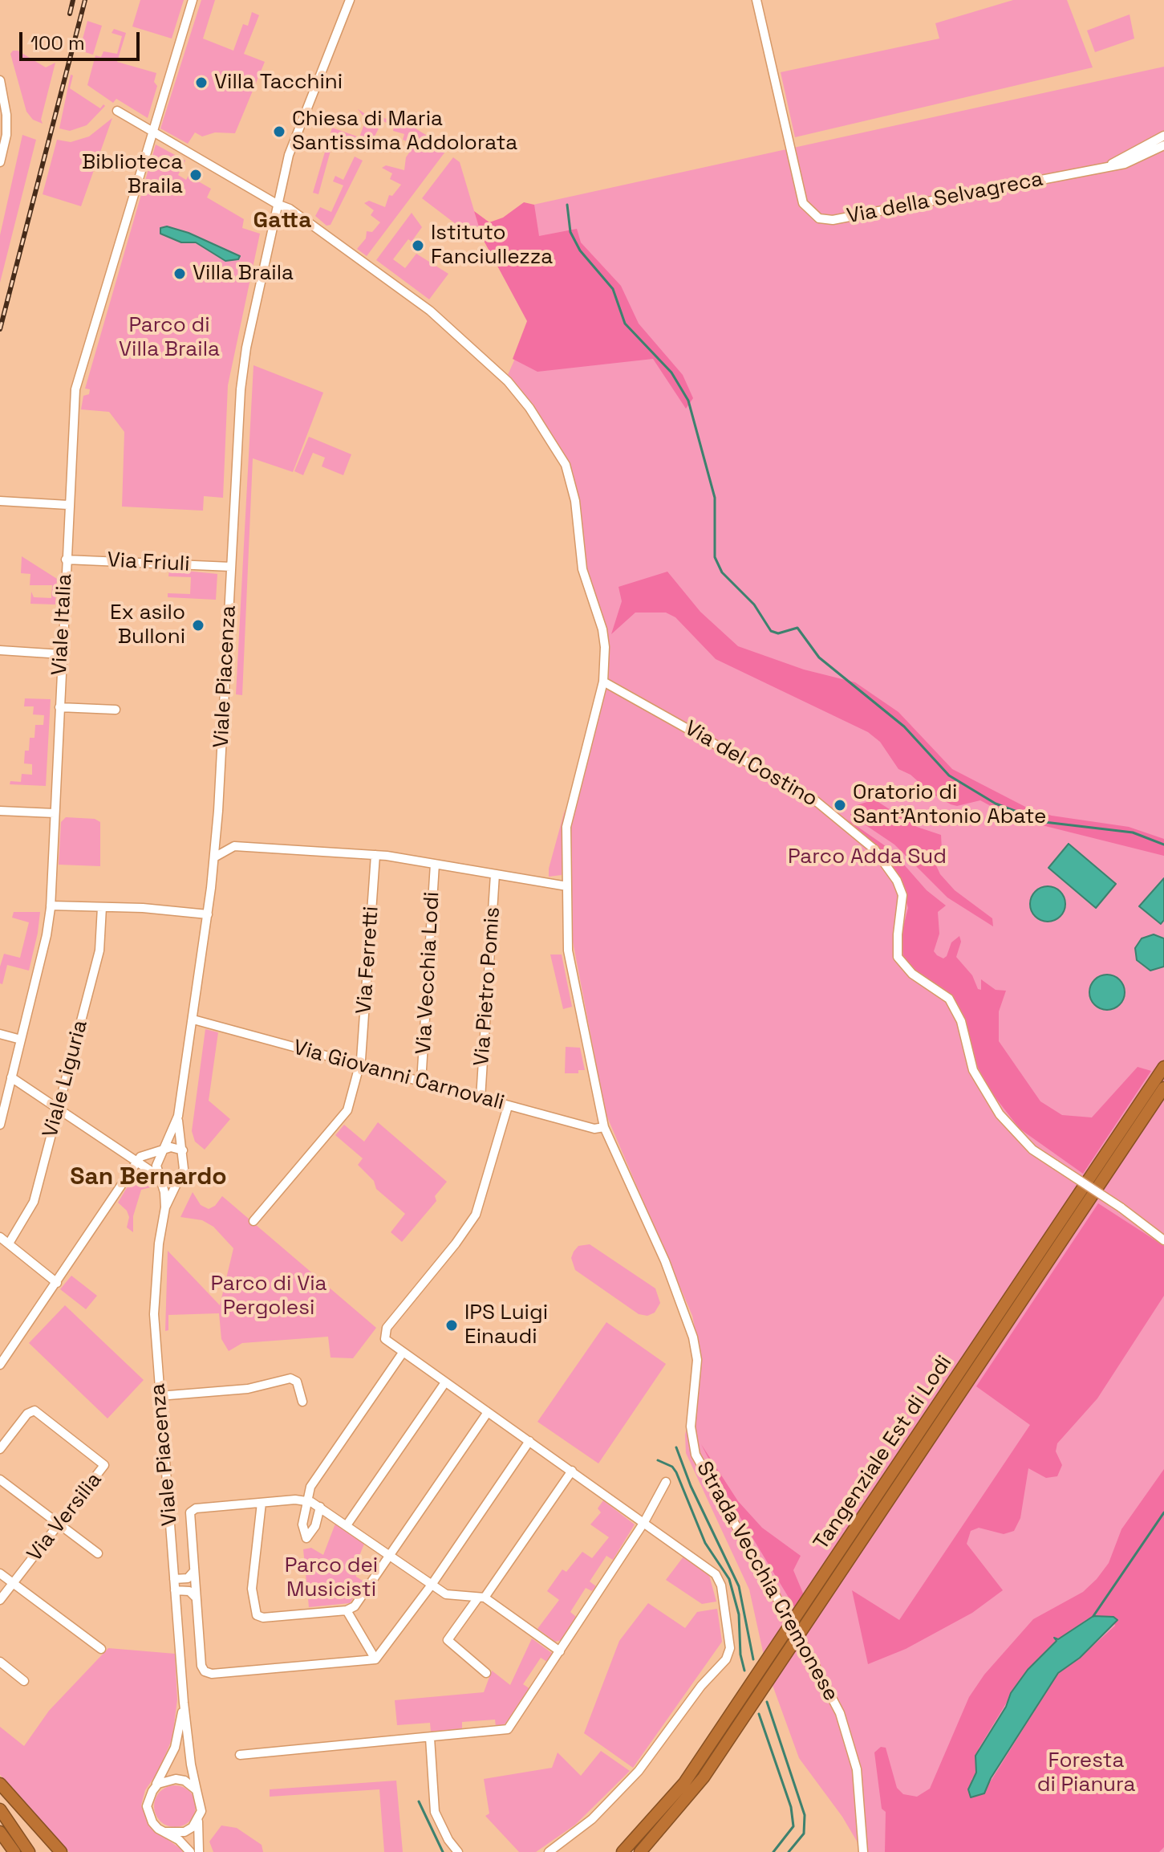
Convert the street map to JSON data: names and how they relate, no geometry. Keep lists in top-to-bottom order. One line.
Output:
{"streets":{"highway":["Tangenziale Est di Lodi"],"street":["Via della Selvagreca","Via Friuli","Viale Italia","Viale Piacenza","Via del Costino","Via Ferretti","Via Vecchia Lodi","Via Pietro Pomis","Via Giovanni Carnovali","Viale Liguria","Via Versilia","Strada Vecchia Cremonese"]},"crossings":[["Via Friuli","Viale Italia"],["Via Friuli","Viale Piacenza"],["Viale Italia","Strada Vecchia Cremonese"],["Viale Piacenza","Via Giovanni Carnovali"],["Viale Piacenza","Strada Vecchia Cremonese"],["Via del Costino","Strada Vecchia Cremonese"],["Via Ferretti","Via Giovanni Carnovali"],["Via Vecchia Lodi","Via Giovanni Carnovali"],["Via Pietro Pomis","Via Giovanni Carnovali"],["Via Giovanni Carnovali","Strada Vecchia Cremonese"]],"districts":["Gatta","San Bernardo"],"parks":["Parco di Villa Braila","Parco Adda Sud","Parco di Via Pergolesi","Parco dei Musicisti","Foresta di Pianura"],"places":["Villa Tacchini","Chiesa di Maria Santissima Addolorata","Biblioteca Braila","Istituto Fanciullezza","Villa Braila","Ex asilo Bulloni","Oratorio di Sant'Antonio Abate","IPS Luigi Einaudi"],"scale_bar":"100 m"}
